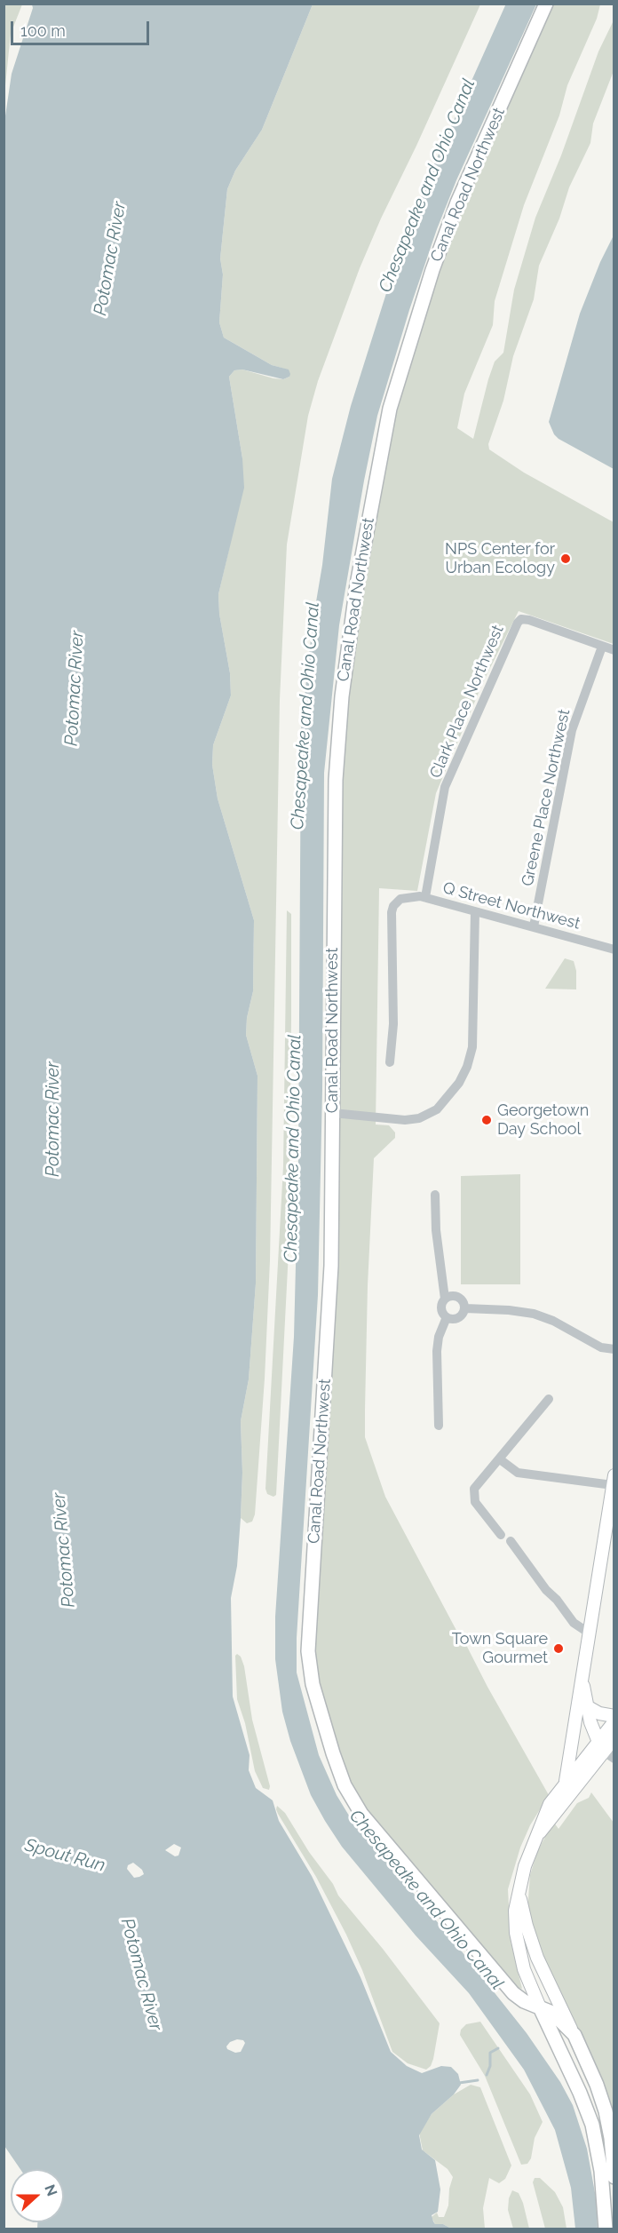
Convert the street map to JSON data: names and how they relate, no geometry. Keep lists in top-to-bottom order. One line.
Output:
{"streets":{"highway":["Canal Road Northwest"],"street":["Clark Place Northwest","Greene Place Northwest","Q Street Northwest"]},"crossings":[["Clark Place Northwest","Greene Place Northwest"],["Clark Place Northwest","Q Street Northwest"],["Greene Place Northwest","Q Street Northwest"]],"water":["Chesapeake and Ohio Canal","Potomac River","Spout Run"],"places":["NPS Center for Urban Ecology","Georgetown Day School","Town Square Gourmet"],"scale_bar":"100 m","north":"right"}
